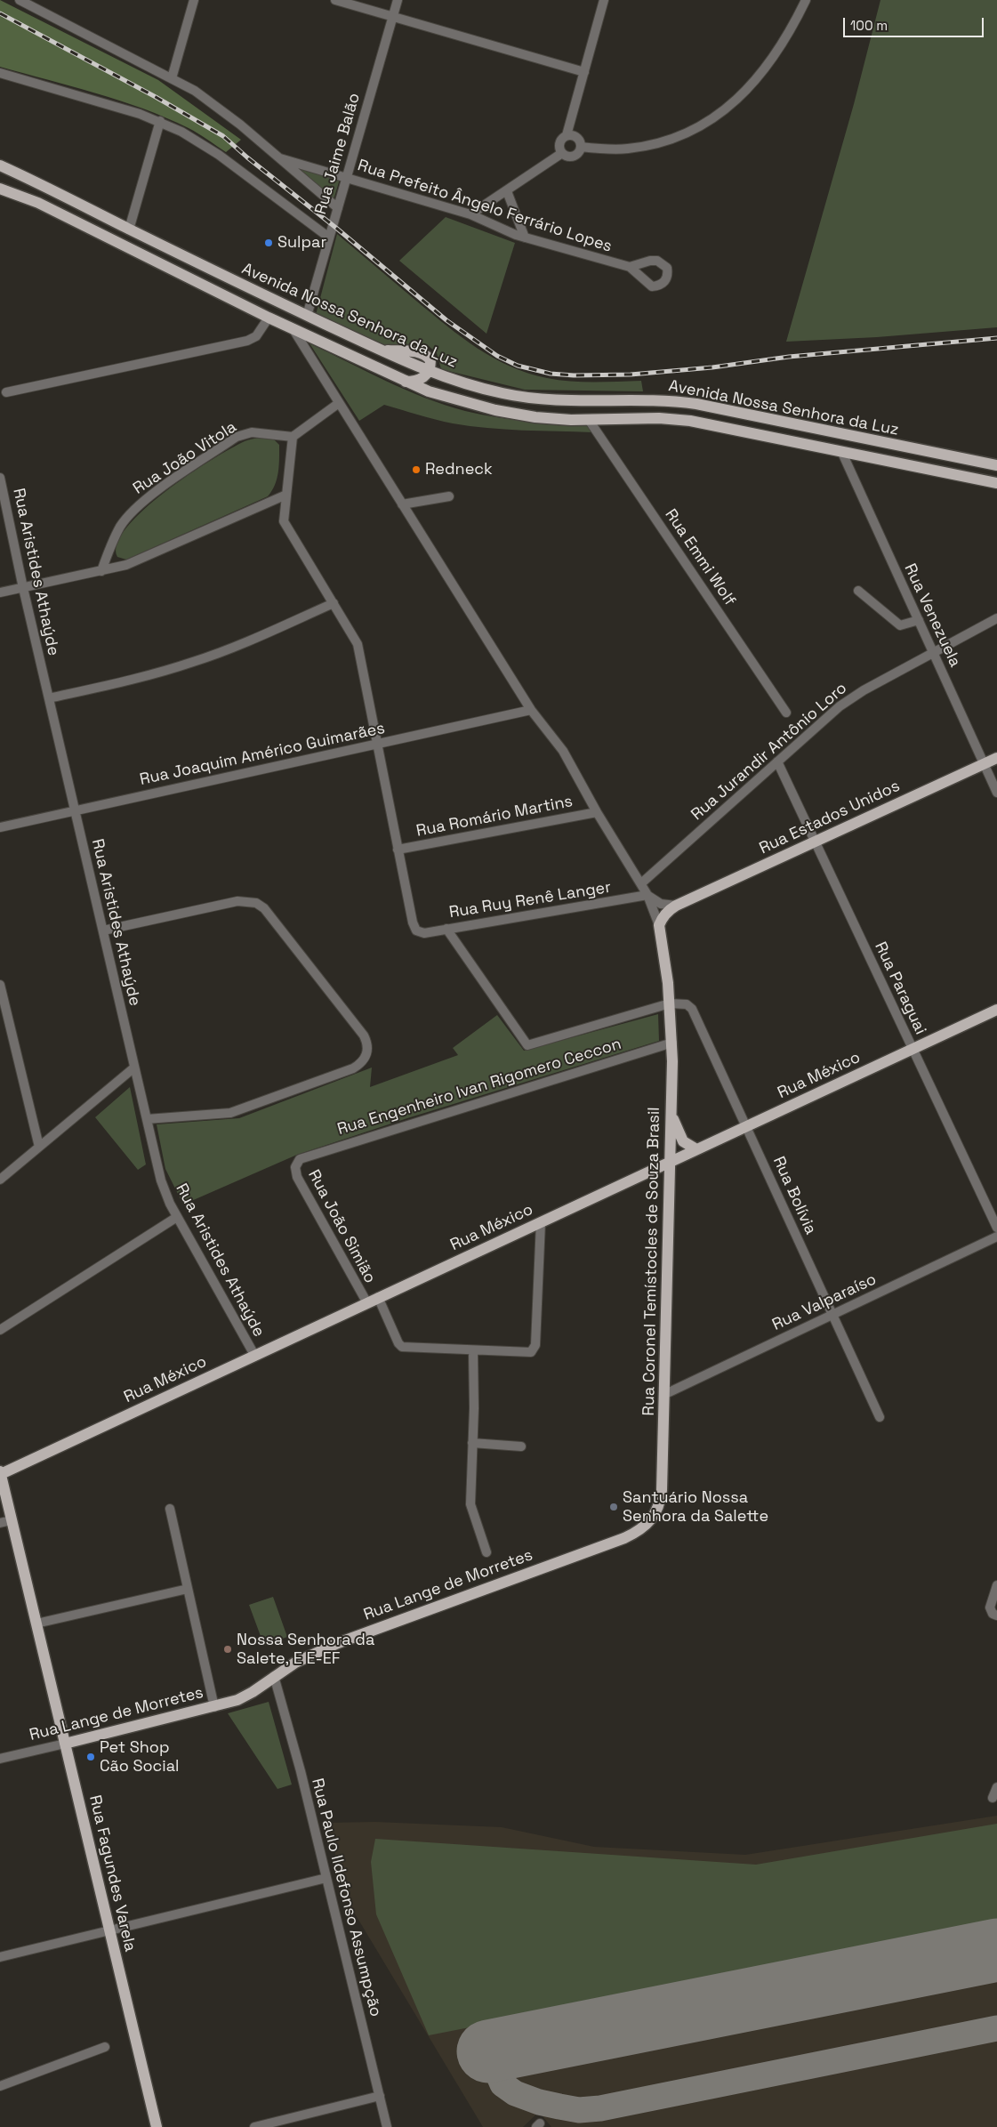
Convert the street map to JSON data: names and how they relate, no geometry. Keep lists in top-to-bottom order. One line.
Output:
{"streets":{"main road":["Avenida Nossa Senhora da Luz","Rua Estados Unidos","Rua México","Rua Coronel Temístocles de Souza Brasil","Rua Lange de Morretes","Rua Fagundes Varela"],"street":["Rua Jaime Balão","Rua Prefeito Ângelo Ferrário Lopes","Rua João Vitola","Rua Emmi Wolf","Rua Aristides Athaýde","Rua Venezuela","Rua Jurandir Antônio Loro","Rua Joaquim Américo Guimarães","Rua Romário Martins","Rua Ruy Renê Langer","Rua Paraguai","Rua Engenheiro Ivan Rigomero Ceccon","Rua Bolívia","Rua João Simião","Rua Valparaíso","Rua Paulo Ildefonso Assumpção"]},"crossings":[["Rua Jaime Balão","Rua Prefeito Ângelo Ferrário Lopes"],["Rua Jaime Balão","Avenida Nossa Senhora da Luz"],["Avenida Nossa Senhora da Luz","Rua Emmi Wolf"],["Avenida Nossa Senhora da Luz","Rua Venezuela"],["Rua Aristides Athaýde","Rua Joaquim Américo Guimarães"],["Rua Aristides Athaýde","Rua México"],["Rua Venezuela","Rua Jurandir Antônio Loro"],["Rua Venezuela","Rua Estados Unidos"],["Rua Jurandir Antônio Loro","Rua Paraguai"],["Rua Romário Martins","Rua Ruy Renê Langer"],["Rua Estados Unidos","Rua Paraguai"],["Rua Estados Unidos","Rua Coronel Temístocles de Souza Brasil"],["Rua Paraguai","Rua México"],["Rua México","Rua Bolívia"],["Rua México","Rua João Simião"],["Rua México","Rua Coronel Temístocles de Souza Brasil"],["Rua México","Rua Fagundes Varela"],["Rua Engenheiro Ivan Rigomero Ceccon","Rua João Simião"],["Rua Engenheiro Ivan Rigomero Ceccon","Rua Coronel Temístocles de Souza Brasil"],["Rua Bolívia","Rua Coronel Temístocles de Souza Brasil"],["Rua Bolívia","Rua Valparaíso"],["Rua Coronel Temístocles de Souza Brasil","Rua Valparaíso"],["Rua Coronel Temístocles de Souza Brasil","Rua Lange de Morretes"],["Rua Lange de Morretes","Rua Fagundes Varela"],["Rua Lange de Morretes","Rua Paulo Ildefonso Assumpção"]],"places":["Sulpar","Redneck","Santuário Nossa Senhora da Salette","Nossa Senhora da Salete, E E-EF","Pet Shop Cão Social"],"scale_bar":"100 m"}
